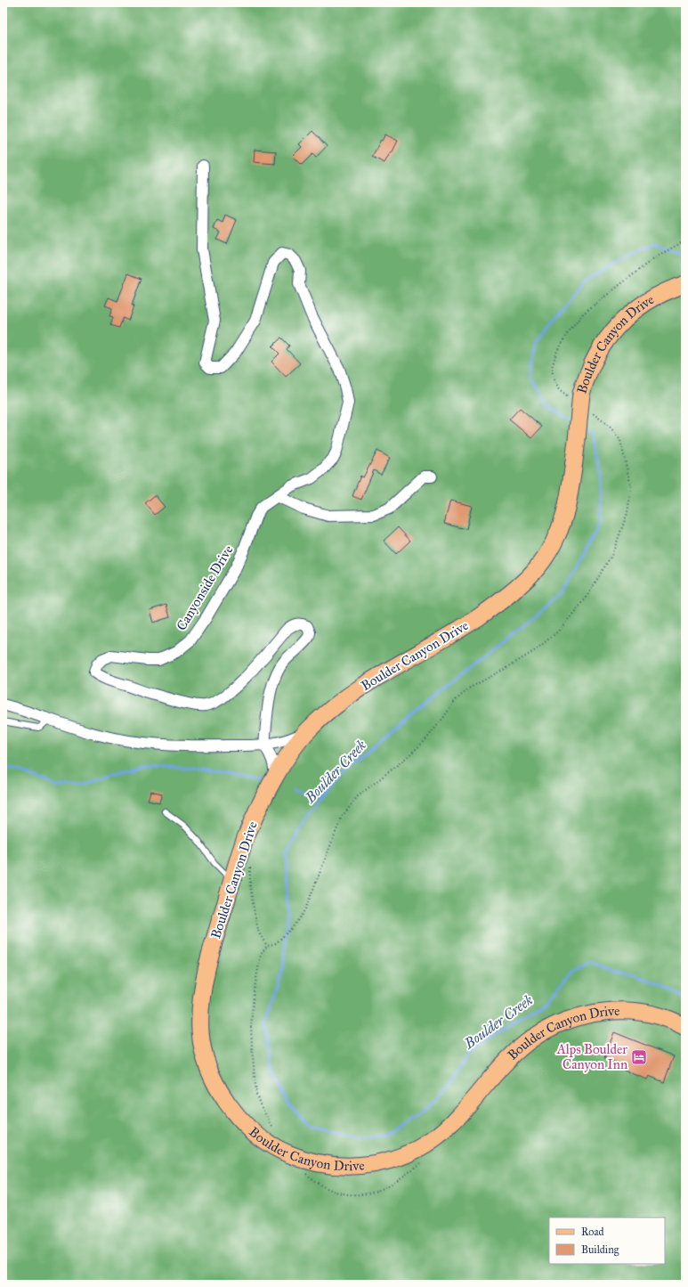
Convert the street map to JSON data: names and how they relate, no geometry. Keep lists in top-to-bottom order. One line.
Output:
{"streets":{"main road":["Boulder Canyon Drive"],"street":["Canyonside Drive"]},"water":["Boulder Creek"],"places":{"hotel":["Alps Boulder Canyon Inn"]},"legend":["Road","Building"]}
